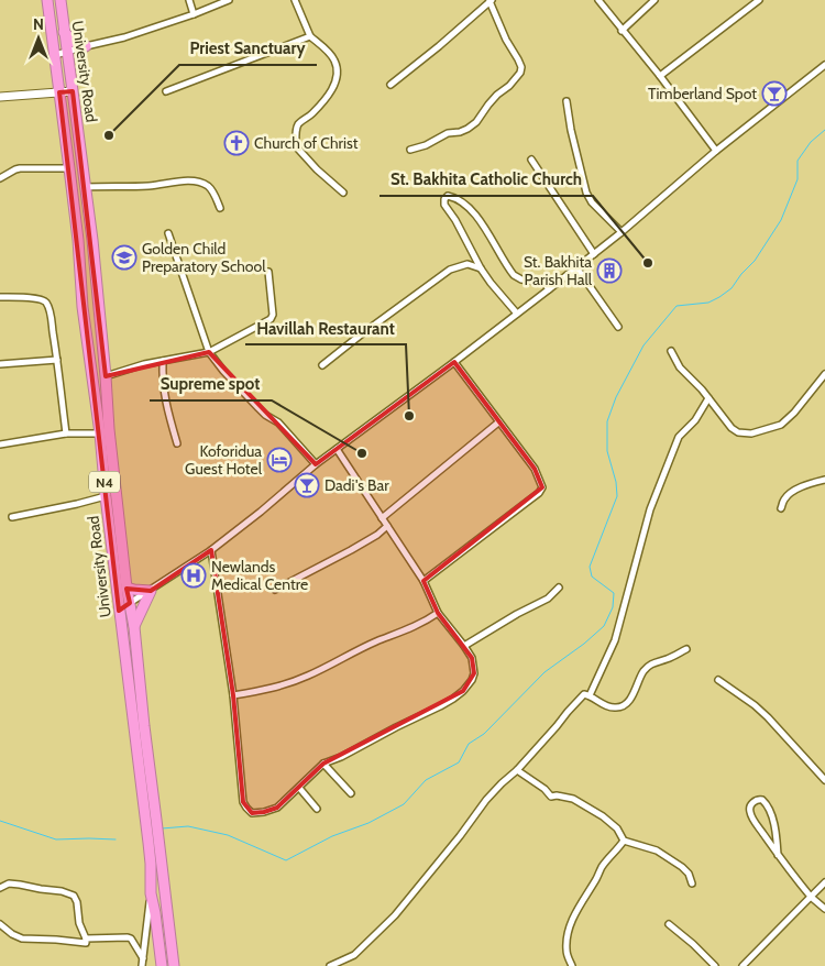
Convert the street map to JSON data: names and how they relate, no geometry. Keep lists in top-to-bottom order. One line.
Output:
{"streets":{"highway":["University Road","N4"]},"places":{"bar":["Timberland Spot","Dadi's Bar"],"other":["Priest Sanctuary","St. Bakhita Catholic Church","Havillah Restaurant","Supreme spot"],"church":["Church of Christ"],"school or university":["Golden Child Preparatory School"],"building":["St. Bakhita Parish Hall"],"hotel":["Koforidua Guest Hotel"],"hospital":["Newlands Medical Centre"]},"north":"top"}
